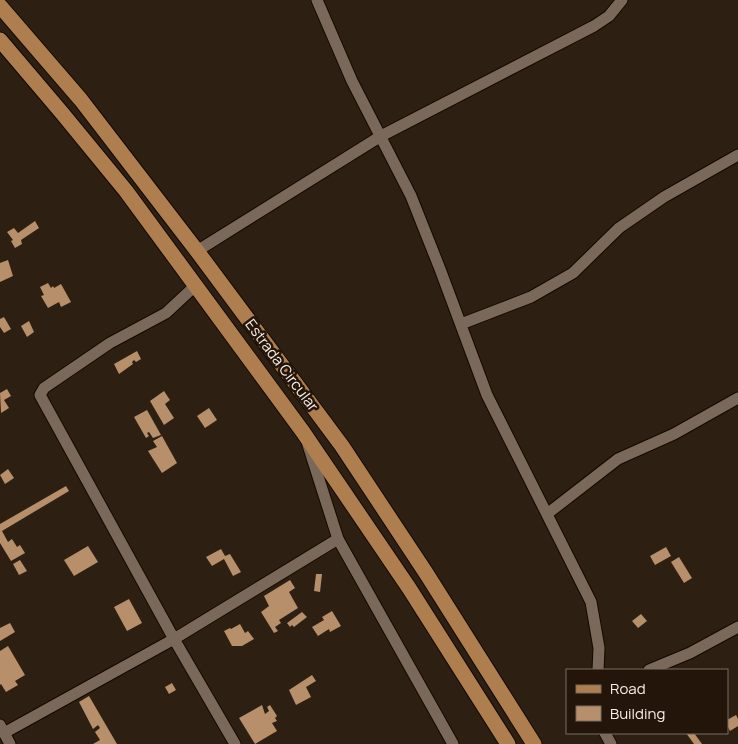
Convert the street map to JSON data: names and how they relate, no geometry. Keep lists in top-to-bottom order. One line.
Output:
{"streets":{"main road":["Estrada Circular"]},"legend":["Road","Building"]}
